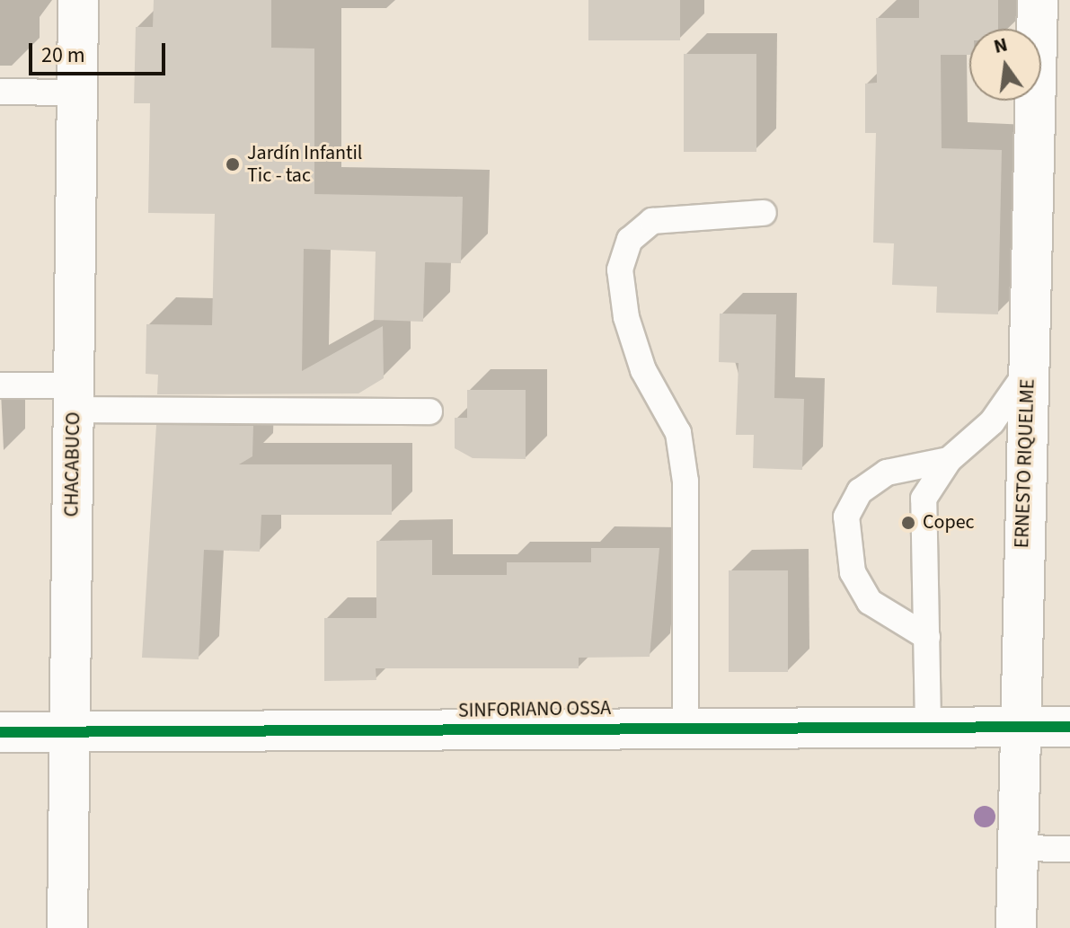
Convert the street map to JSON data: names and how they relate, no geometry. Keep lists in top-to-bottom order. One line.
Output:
{"streets":{"main road":["ERNESTO RIQUELME","CHACABUCO","SINFORIANO OSSA"]},"crossings":[["ERNESTO RIQUELME","SINFORIANO OSSA"],["CHACABUCO","SINFORIANO OSSA"]],"places":["Jardín Infantil Tic - tac","Copec"],"scale_bar":"20 m","north":"top"}
